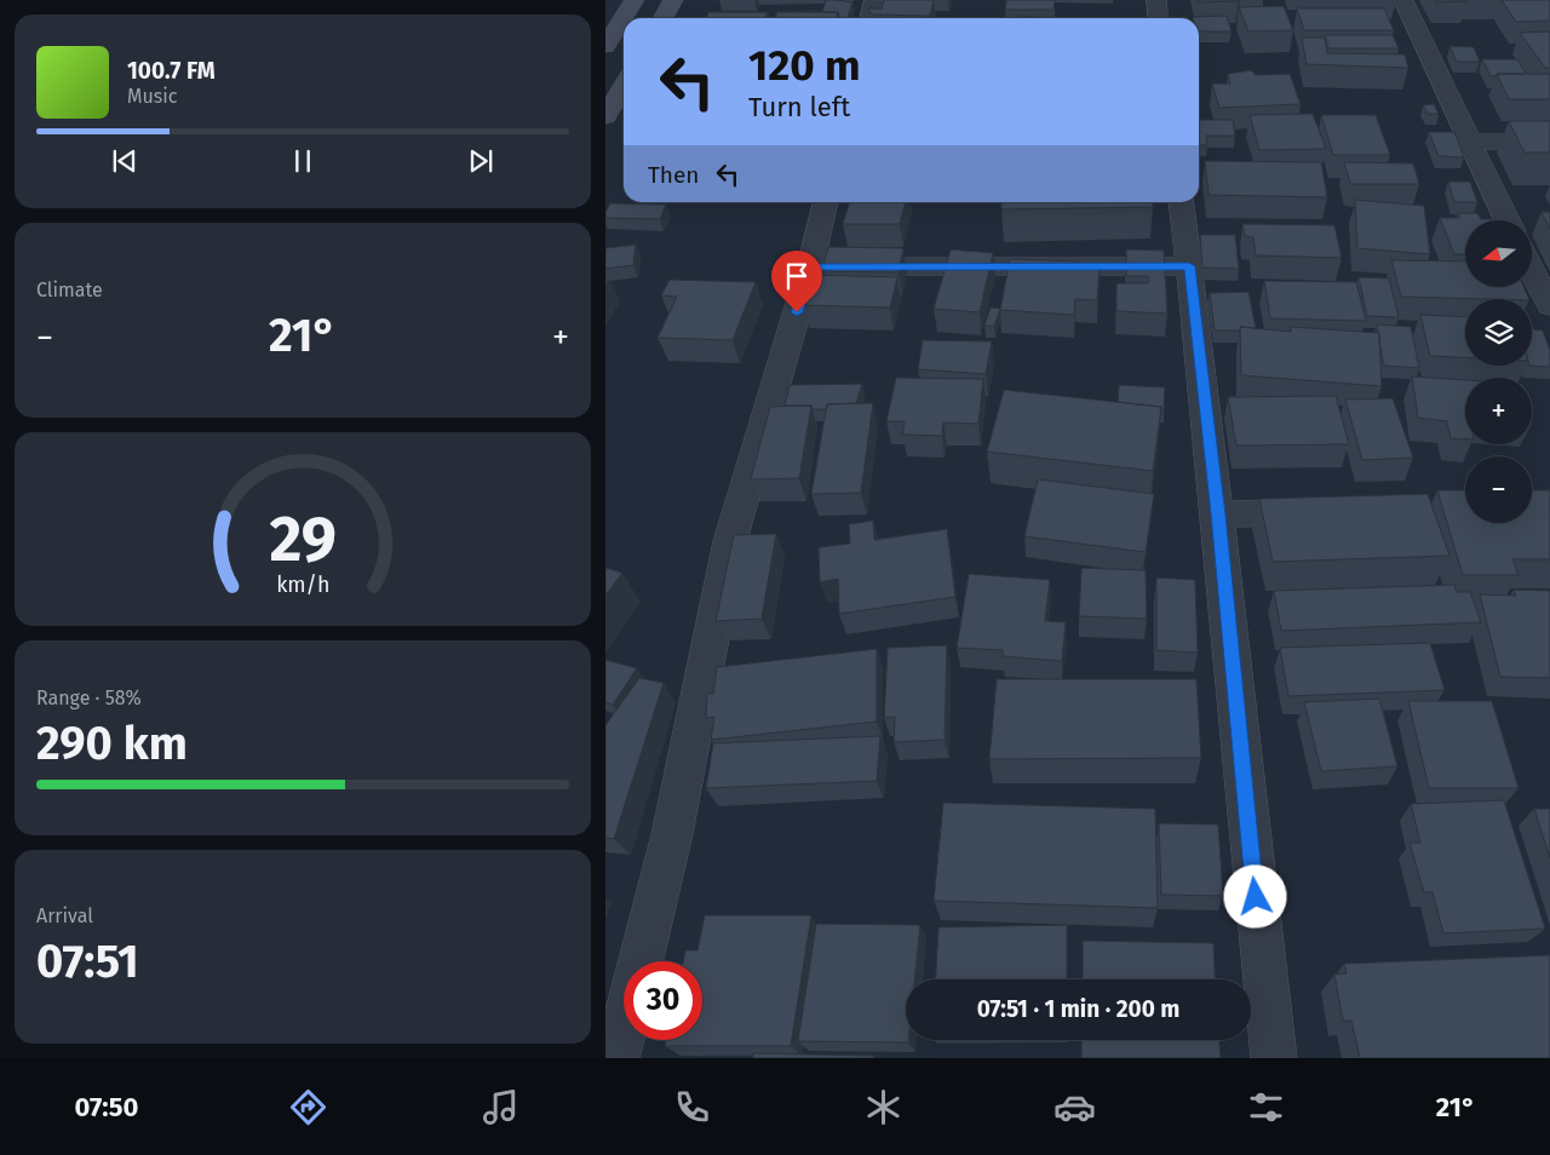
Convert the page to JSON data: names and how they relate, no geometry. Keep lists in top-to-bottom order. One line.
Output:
{"north":"left","page":{"turn":["120 m","Turn left"],"song":["100.7 FM","Music"],"then":"Then","map_buttons":["+","−"],"tile":["Climate",["Range · 58%","290 km"],["Arrival","07:51"]],"heat":["−","21°","+"],"limit":"30","trip":"07:51 · 1 min · 200 m","tabs":["07:50","21°"],"gauge":["29","km/h"]}}
